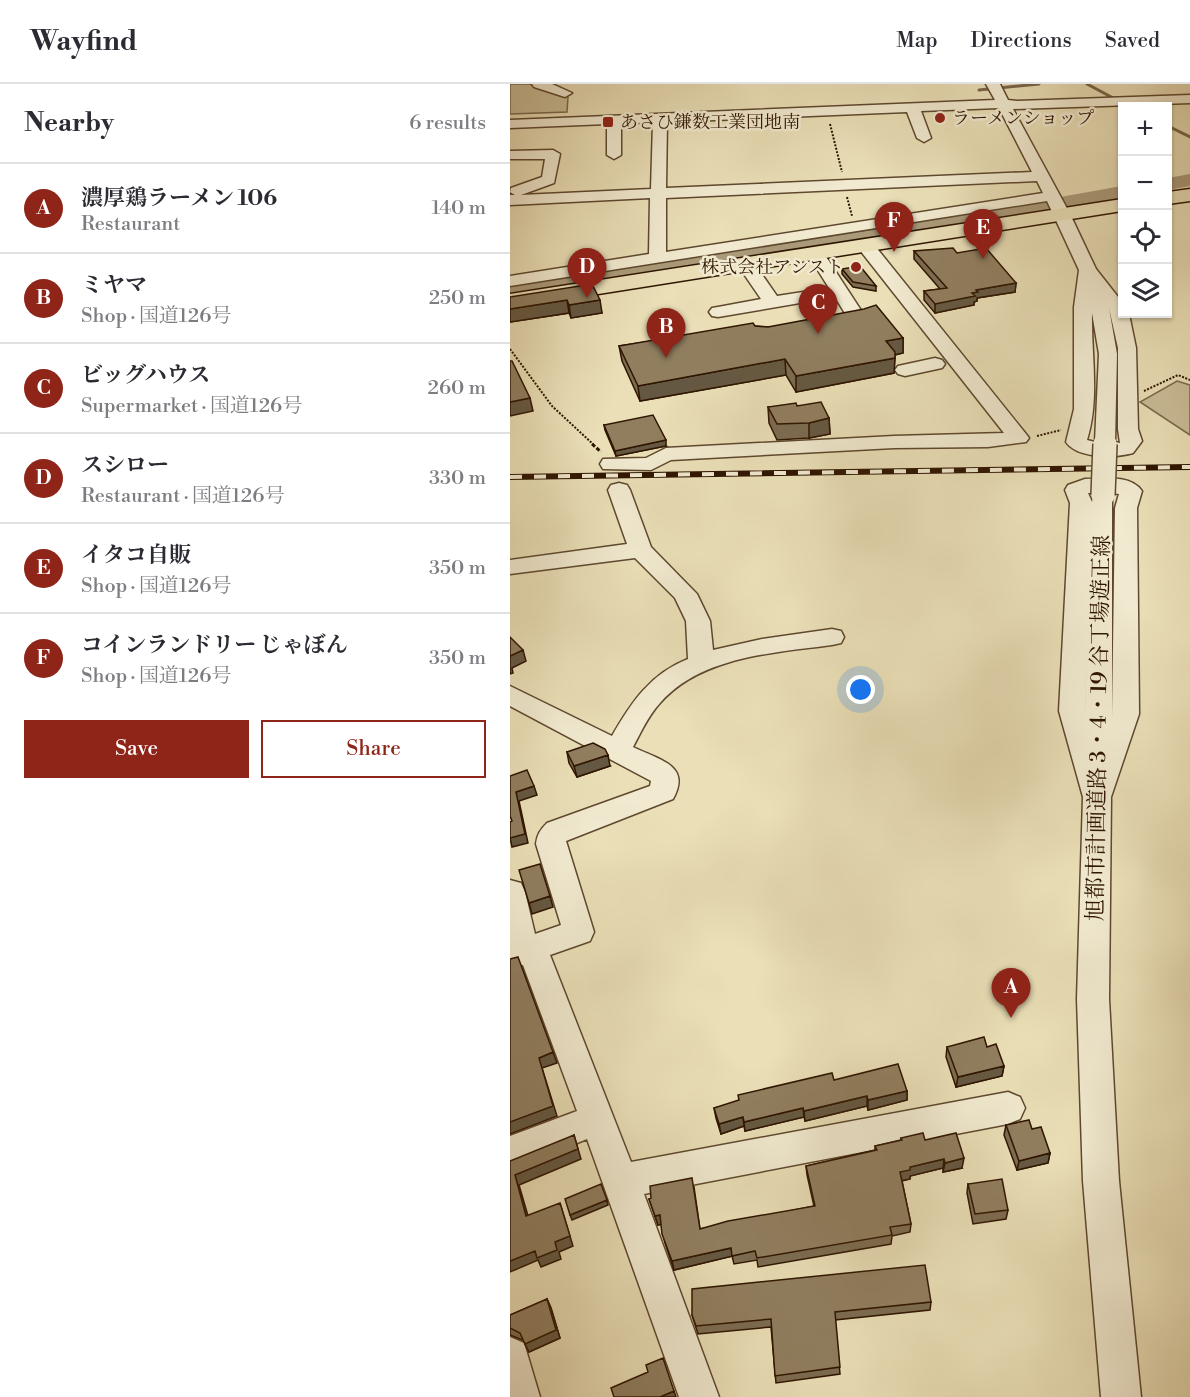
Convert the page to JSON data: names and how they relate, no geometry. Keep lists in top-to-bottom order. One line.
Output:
{"streets":{"street":["旭都市計画道路 3・4・19 谷丁場遊正線"]},"places":{"other":["ラーメンショップ","株式会社アシスト"],"transit":["あさひ鎌数工業団地南"]},"page":{"header":"Wayfind","nav":["Map","Directions","Saved"],"heading":["Nearby","6 results"],"map_buttons":["+","−"],"list":[{"mark":"A","name":"濃厚鶏ラーメン 106","note":"Restaurant","value":"140 m"},{"mark":"B","name":"ミヤマ","note":"Shop · 国道126号","value":"250 m"},{"mark":"C","name":"ビッグハウス","note":"Supermarket · 国道126号","value":"260 m"},{"mark":"D","name":"スシロー","note":"Restaurant · 国道126号","value":"330 m"},{"mark":"E","name":"イタコ自販","note":"Shop · 国道126号","value":"350 m"},{"mark":"F","name":"コインランドリー じゃぼん","note":"Shop · 国道126号","value":"350 m"}],"pins":["F","E","D","C","B","A"],"buttons":["Save","Share"]}}
